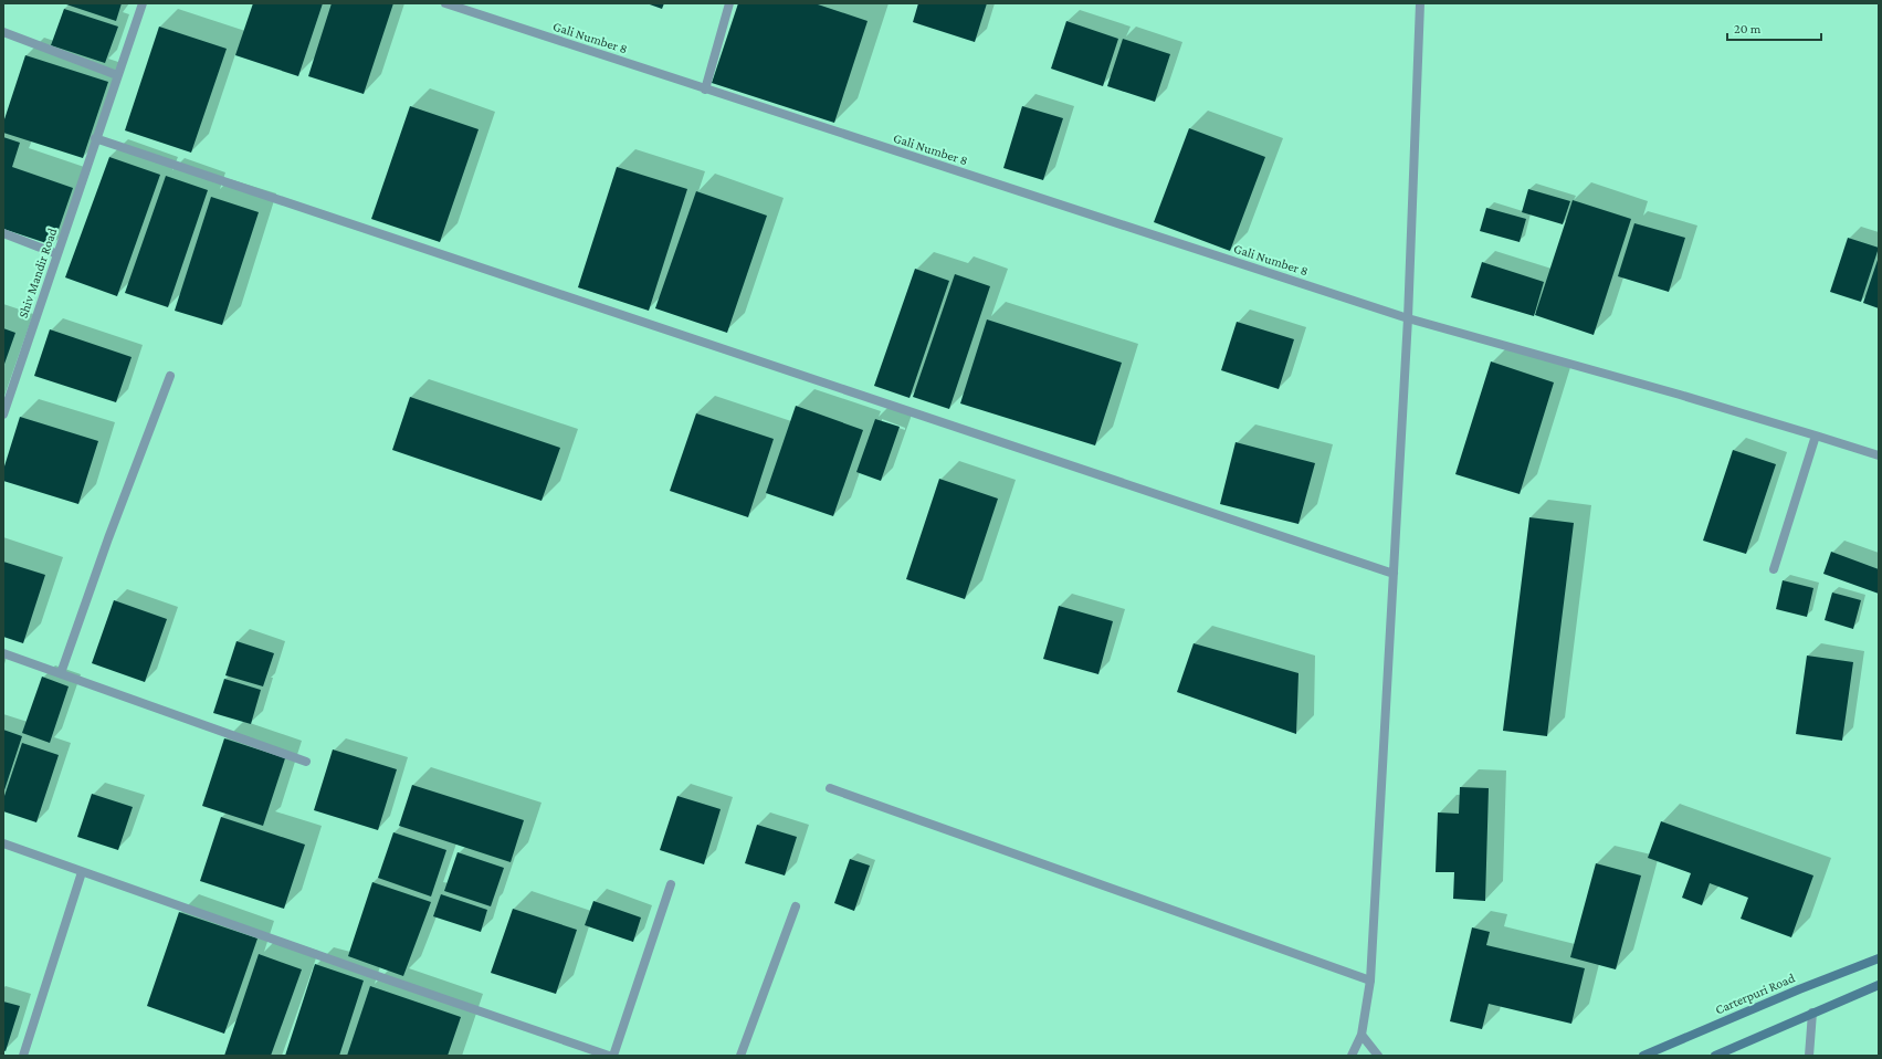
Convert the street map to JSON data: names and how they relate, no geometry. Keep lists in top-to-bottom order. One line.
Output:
{"streets":{"main road":["Carterpuri Road"],"street":["Gali Number 8","Shiv Mandir Road"]},"scale_bar":"20 m"}
